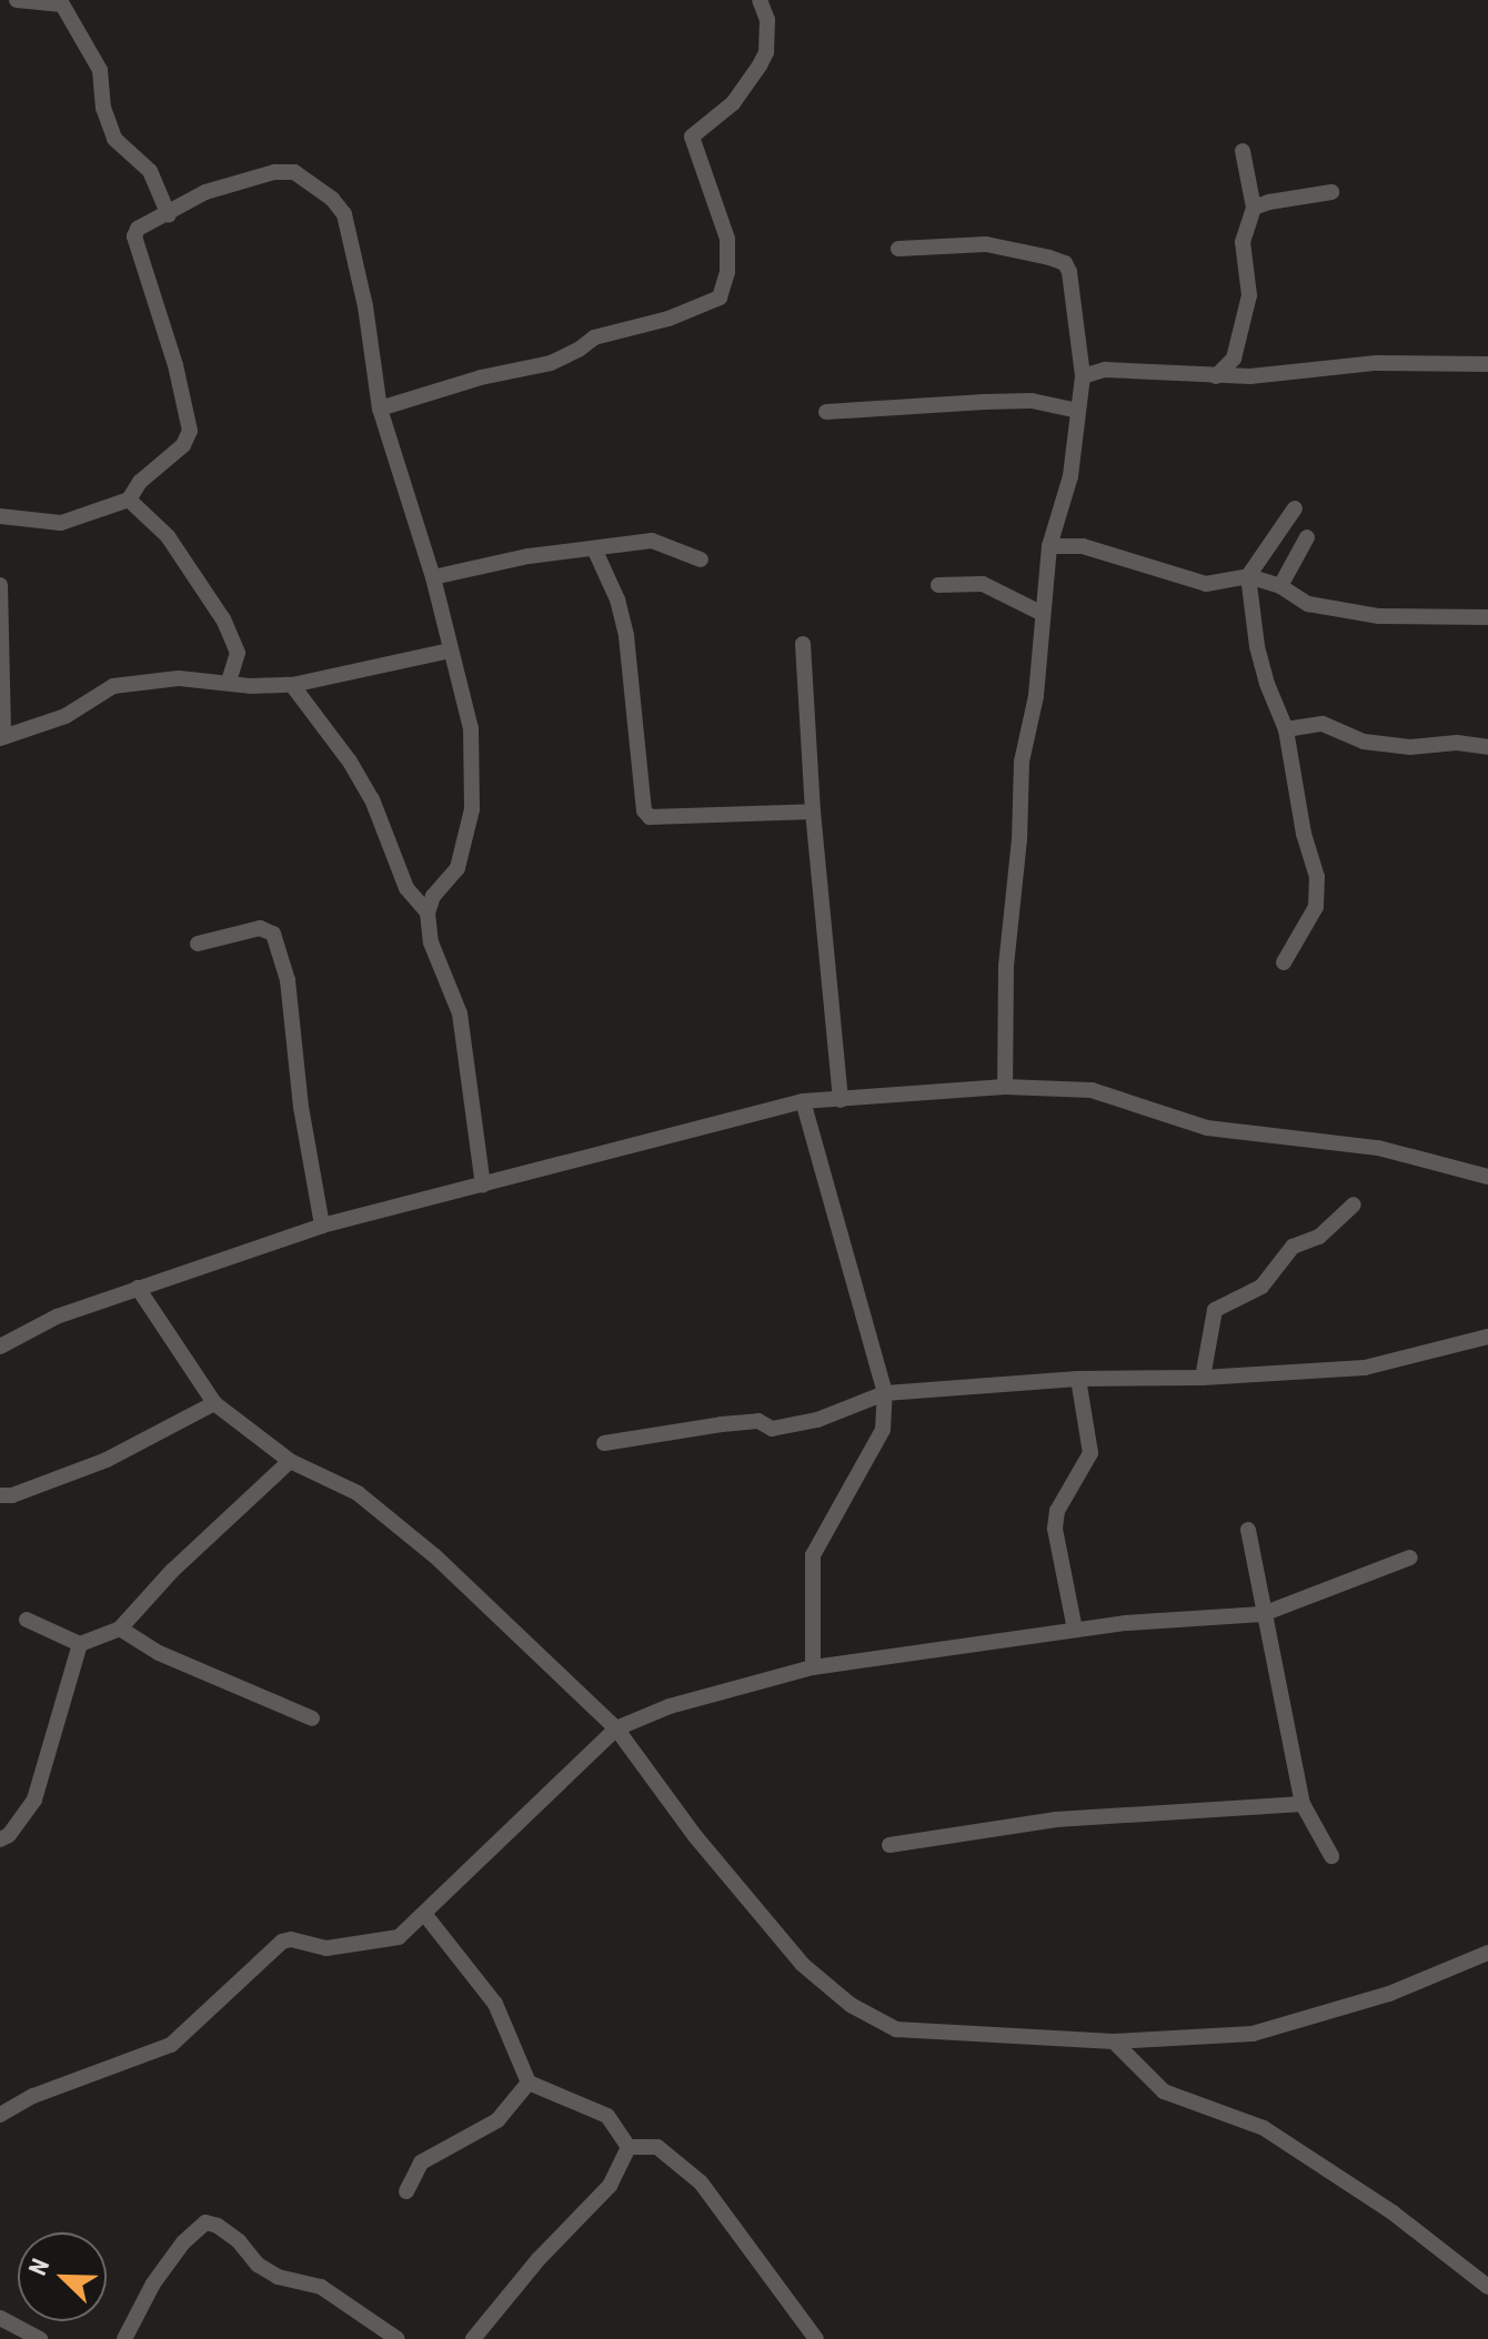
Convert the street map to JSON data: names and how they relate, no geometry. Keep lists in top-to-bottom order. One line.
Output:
{"north":"top left"}
